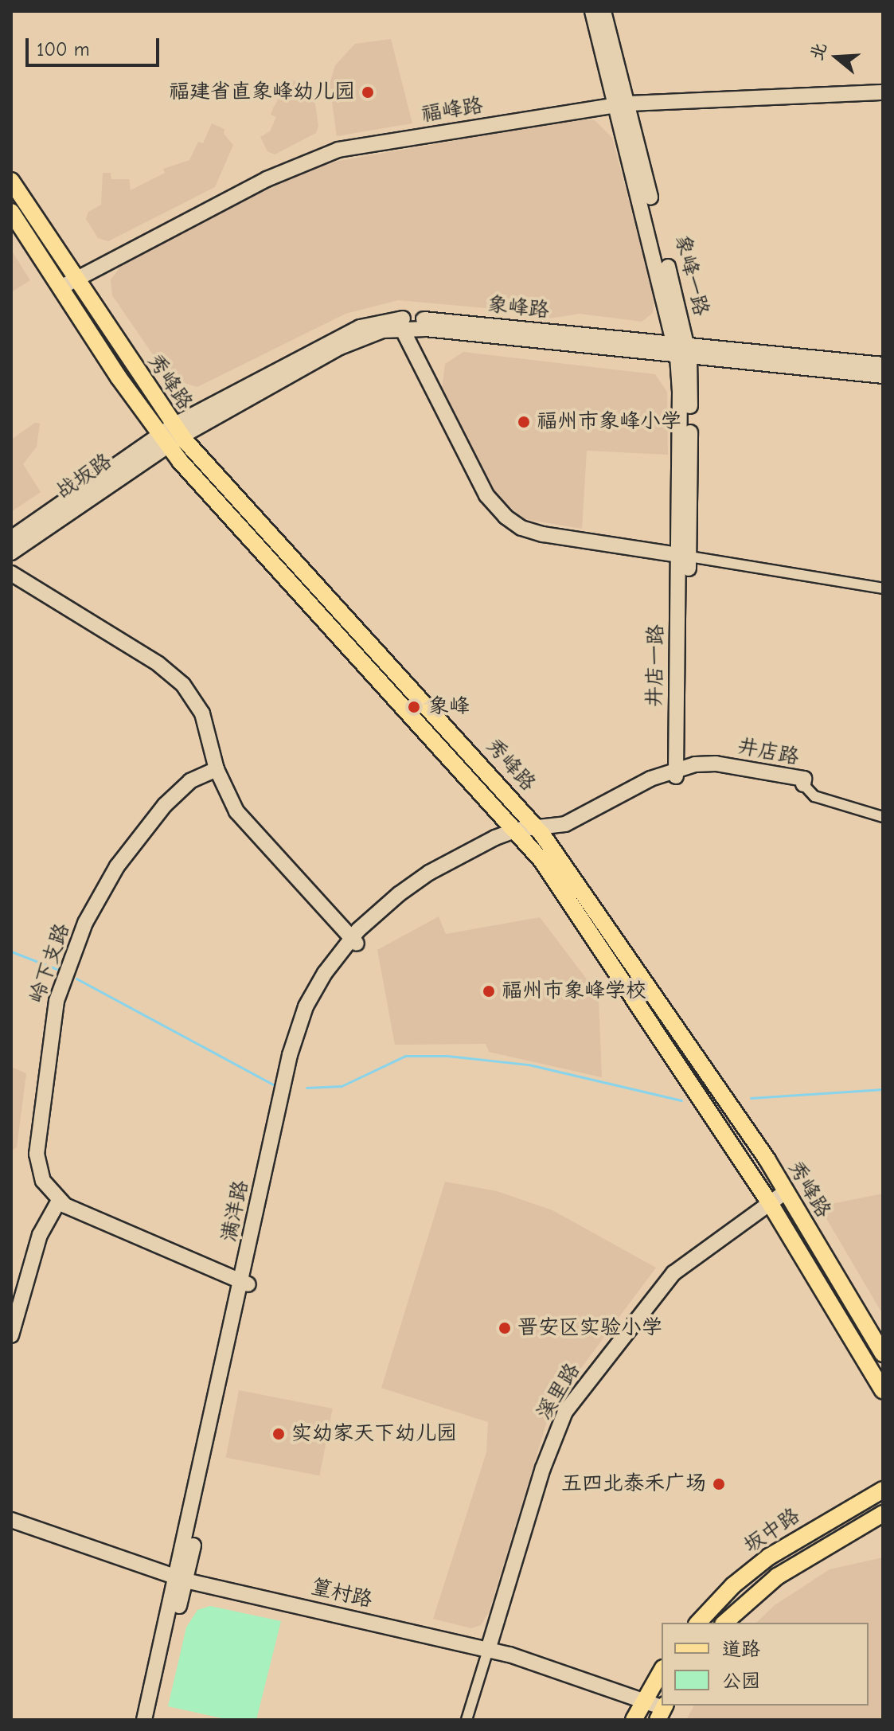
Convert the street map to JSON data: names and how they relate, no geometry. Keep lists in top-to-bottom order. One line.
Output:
{"streets":{"main road":["秀峰路","坂中路"],"street":["福峰路","象峰一路","象峰路","战坂路","井店一路","井店路","岭下支路","满洋路","溪里路","篁村路"]},"crossings":[["福峰路","象峰一路"],["福峰路","秀峰路"],["象峰一路","象峰路"],["象峰一路","井店一路"],["象峰路","秀峰路"],["象峰路","战坂路"],["秀峰路","战坂路"],["秀峰路","井店路"],["秀峰路","满洋路"],["秀峰路","溪里路"],["井店一路","井店路"],["井店路","满洋路"],["满洋路","篁村路"],["溪里路","篁村路"]],"places":["福建省直象峰幼儿园","福州市象峰小学","象峰","福州市象峰学校","晋安区实验小学","实幼家天下幼儿园","五四北泰禾广场"],"legend":["道路","公园"],"scale_bar":"100 m","north":"left"}
